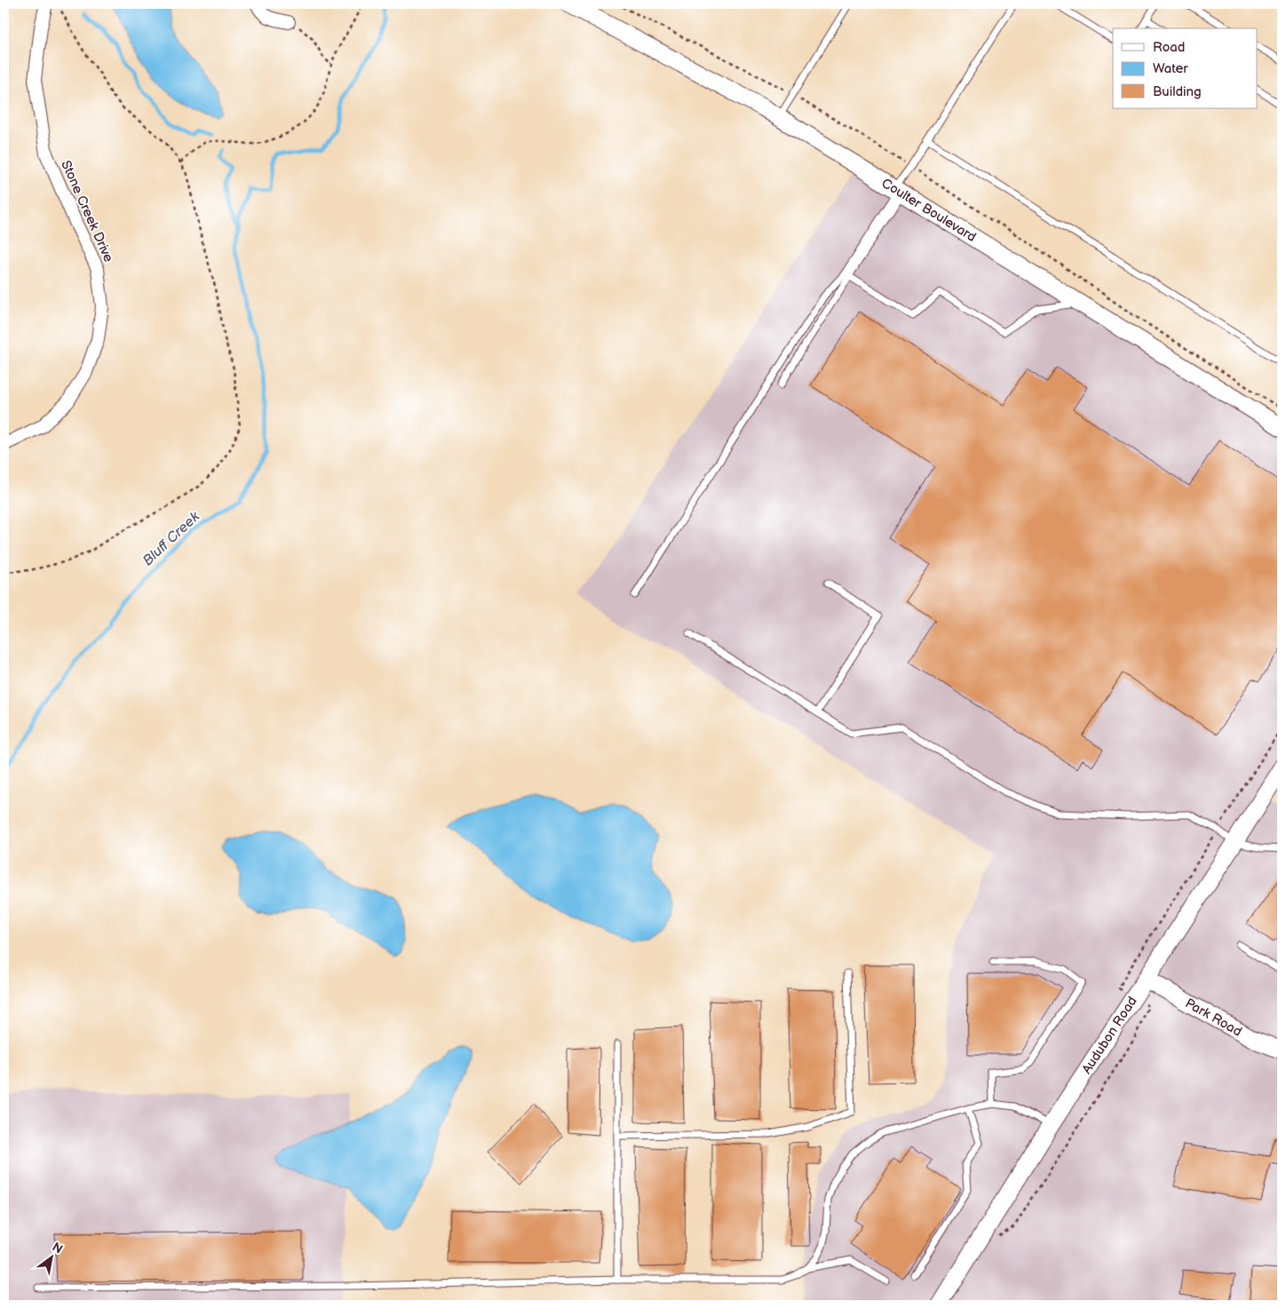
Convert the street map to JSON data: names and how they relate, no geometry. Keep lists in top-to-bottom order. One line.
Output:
{"streets":{"street":["Coulter Boulevard","Stone Creek Drive","Park Road","Audubon Road"]},"crossings":[["Park Road","Audubon Road"]],"water":["Bluff Creek"],"legend":["Road","Water","Building"],"north":"top right"}
